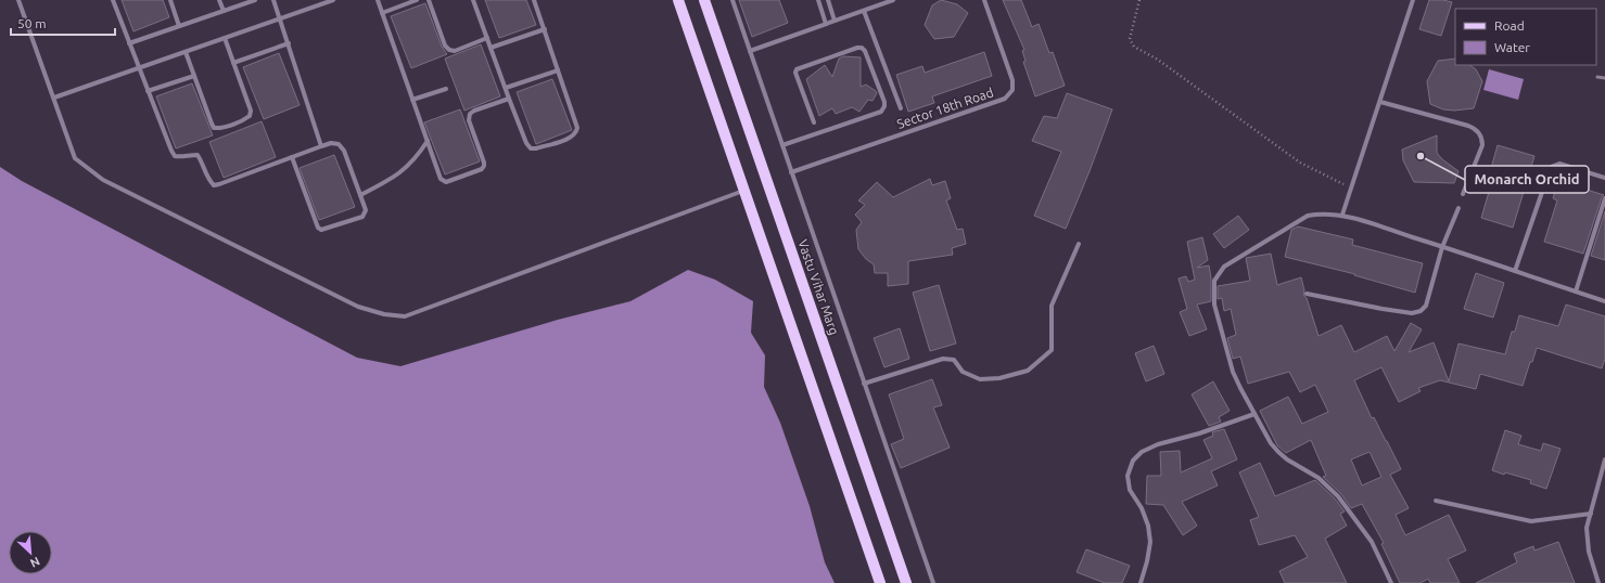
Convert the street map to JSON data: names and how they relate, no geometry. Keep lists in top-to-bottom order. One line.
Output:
{"streets":{"main road":["Vastu Vihar Marg"],"street":["Sector 18th Road"]},"places":["Monarch Orchid"],"legend":["Road","Water"],"scale_bar":"50 m","north":"bottom right"}
